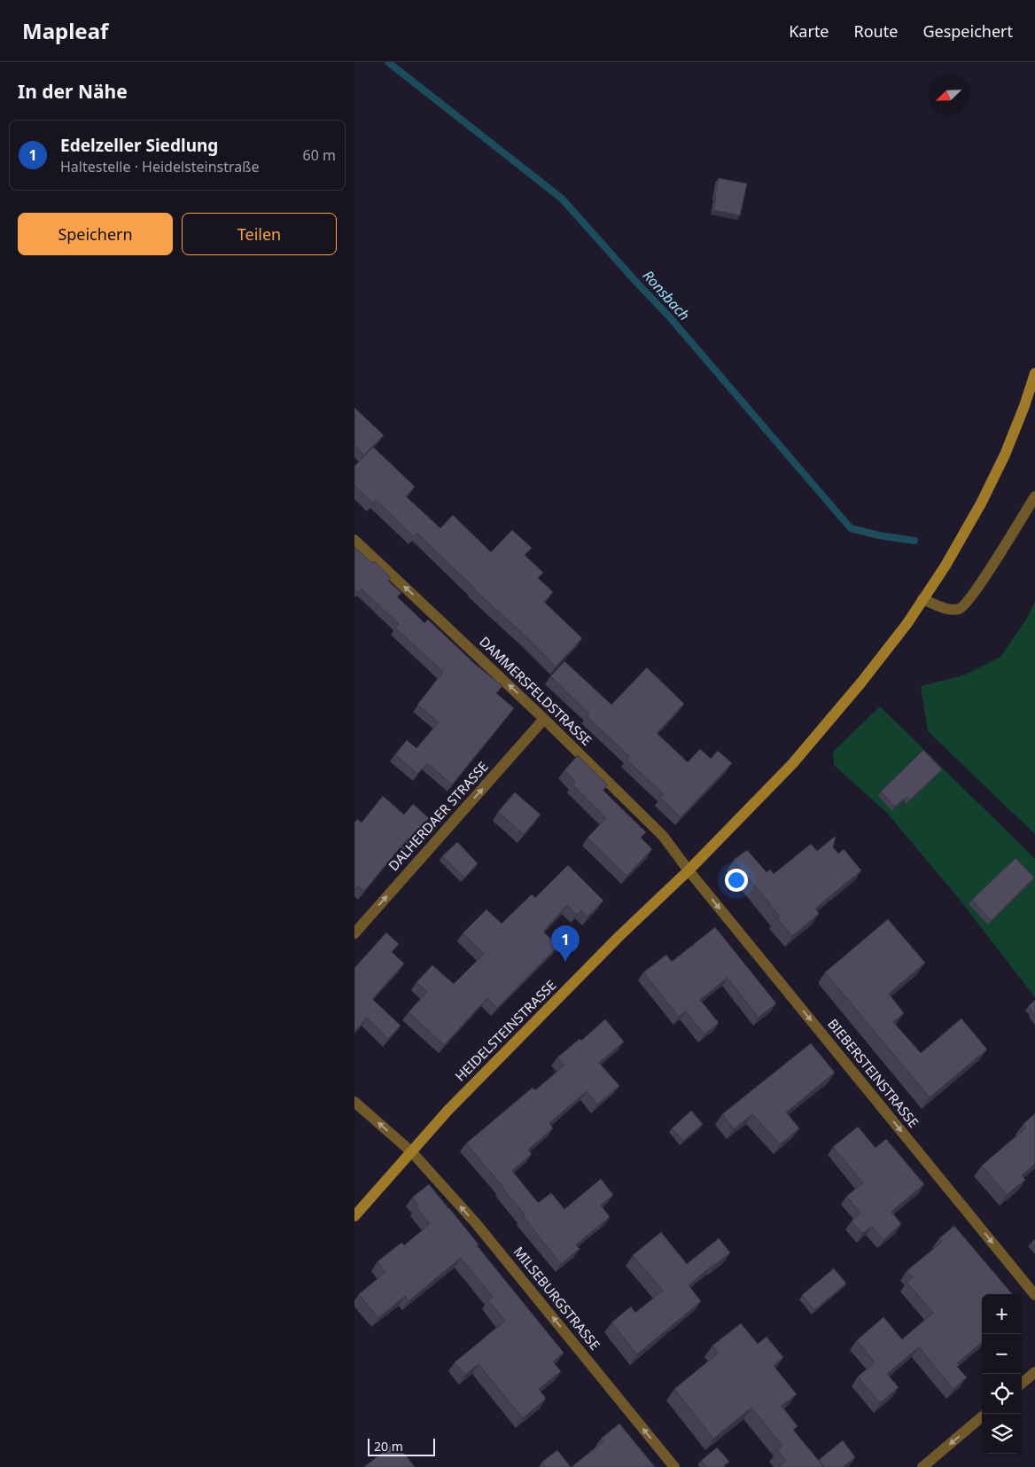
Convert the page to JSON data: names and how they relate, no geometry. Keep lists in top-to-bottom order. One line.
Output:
{"streets":{"main road":["HEIDELSTEINSTRASSE"],"street":["DAMMERSFELDSTRASSE","DALHERDAER STRASSE","BIEBERSTEINSTRASSE","MILSEBURGSTRASSE"]},"crossings":[["DAMMERSFELDSTRASSE","DALHERDAER STRASSE"],["DAMMERSFELDSTRASSE","HEIDELSTEINSTRASSE"],["DAMMERSFELDSTRASSE","BIEBERSTEINSTRASSE"],["HEIDELSTEINSTRASSE","BIEBERSTEINSTRASSE"],["HEIDELSTEINSTRASSE","MILSEBURGSTRASSE"]],"one_way":["DAMMERSFELDSTRASSE","DALHERDAER STRASSE","BIEBERSTEINSTRASSE","MILSEBURGSTRASSE"],"water":["Ronsbach"],"scale_bar":"20 m","north":"bottom left","page":{"header":"Mapleaf","nav":["Karte","Route","Gespeichert"],"heading":"In der Nähe","list":[{"mark":"1","name":"Edelzeller Siedlung","note":"Haltestelle · Heidelsteinstraße","value":"60 m"}],"buttons":["Speichern","Teilen"],"pins":"1","map_buttons":["+","−"],"scale":"20 m"}}
